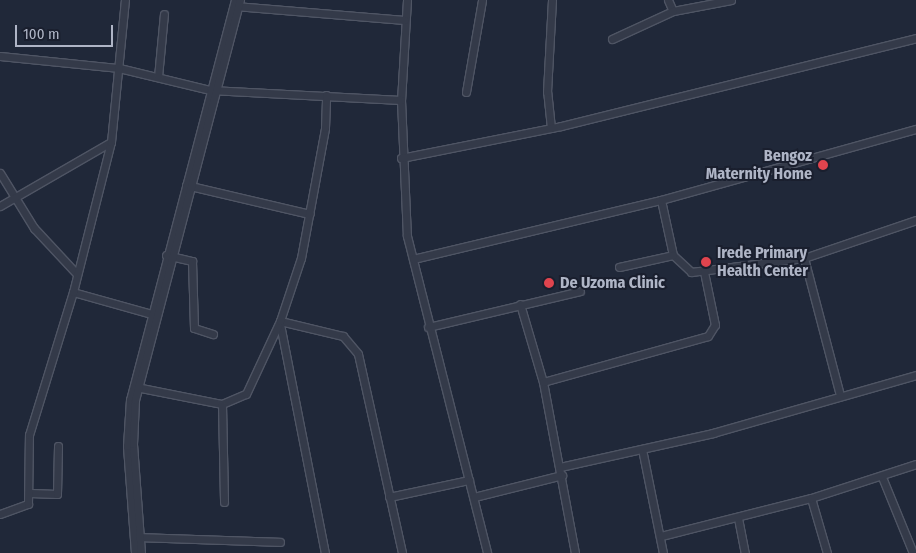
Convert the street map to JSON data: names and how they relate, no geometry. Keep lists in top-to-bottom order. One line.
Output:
{"places":["Bengoz Maternity Home","Irede Primary Health Center","De Uzoma Clinic"],"scale_bar":"100 m"}
